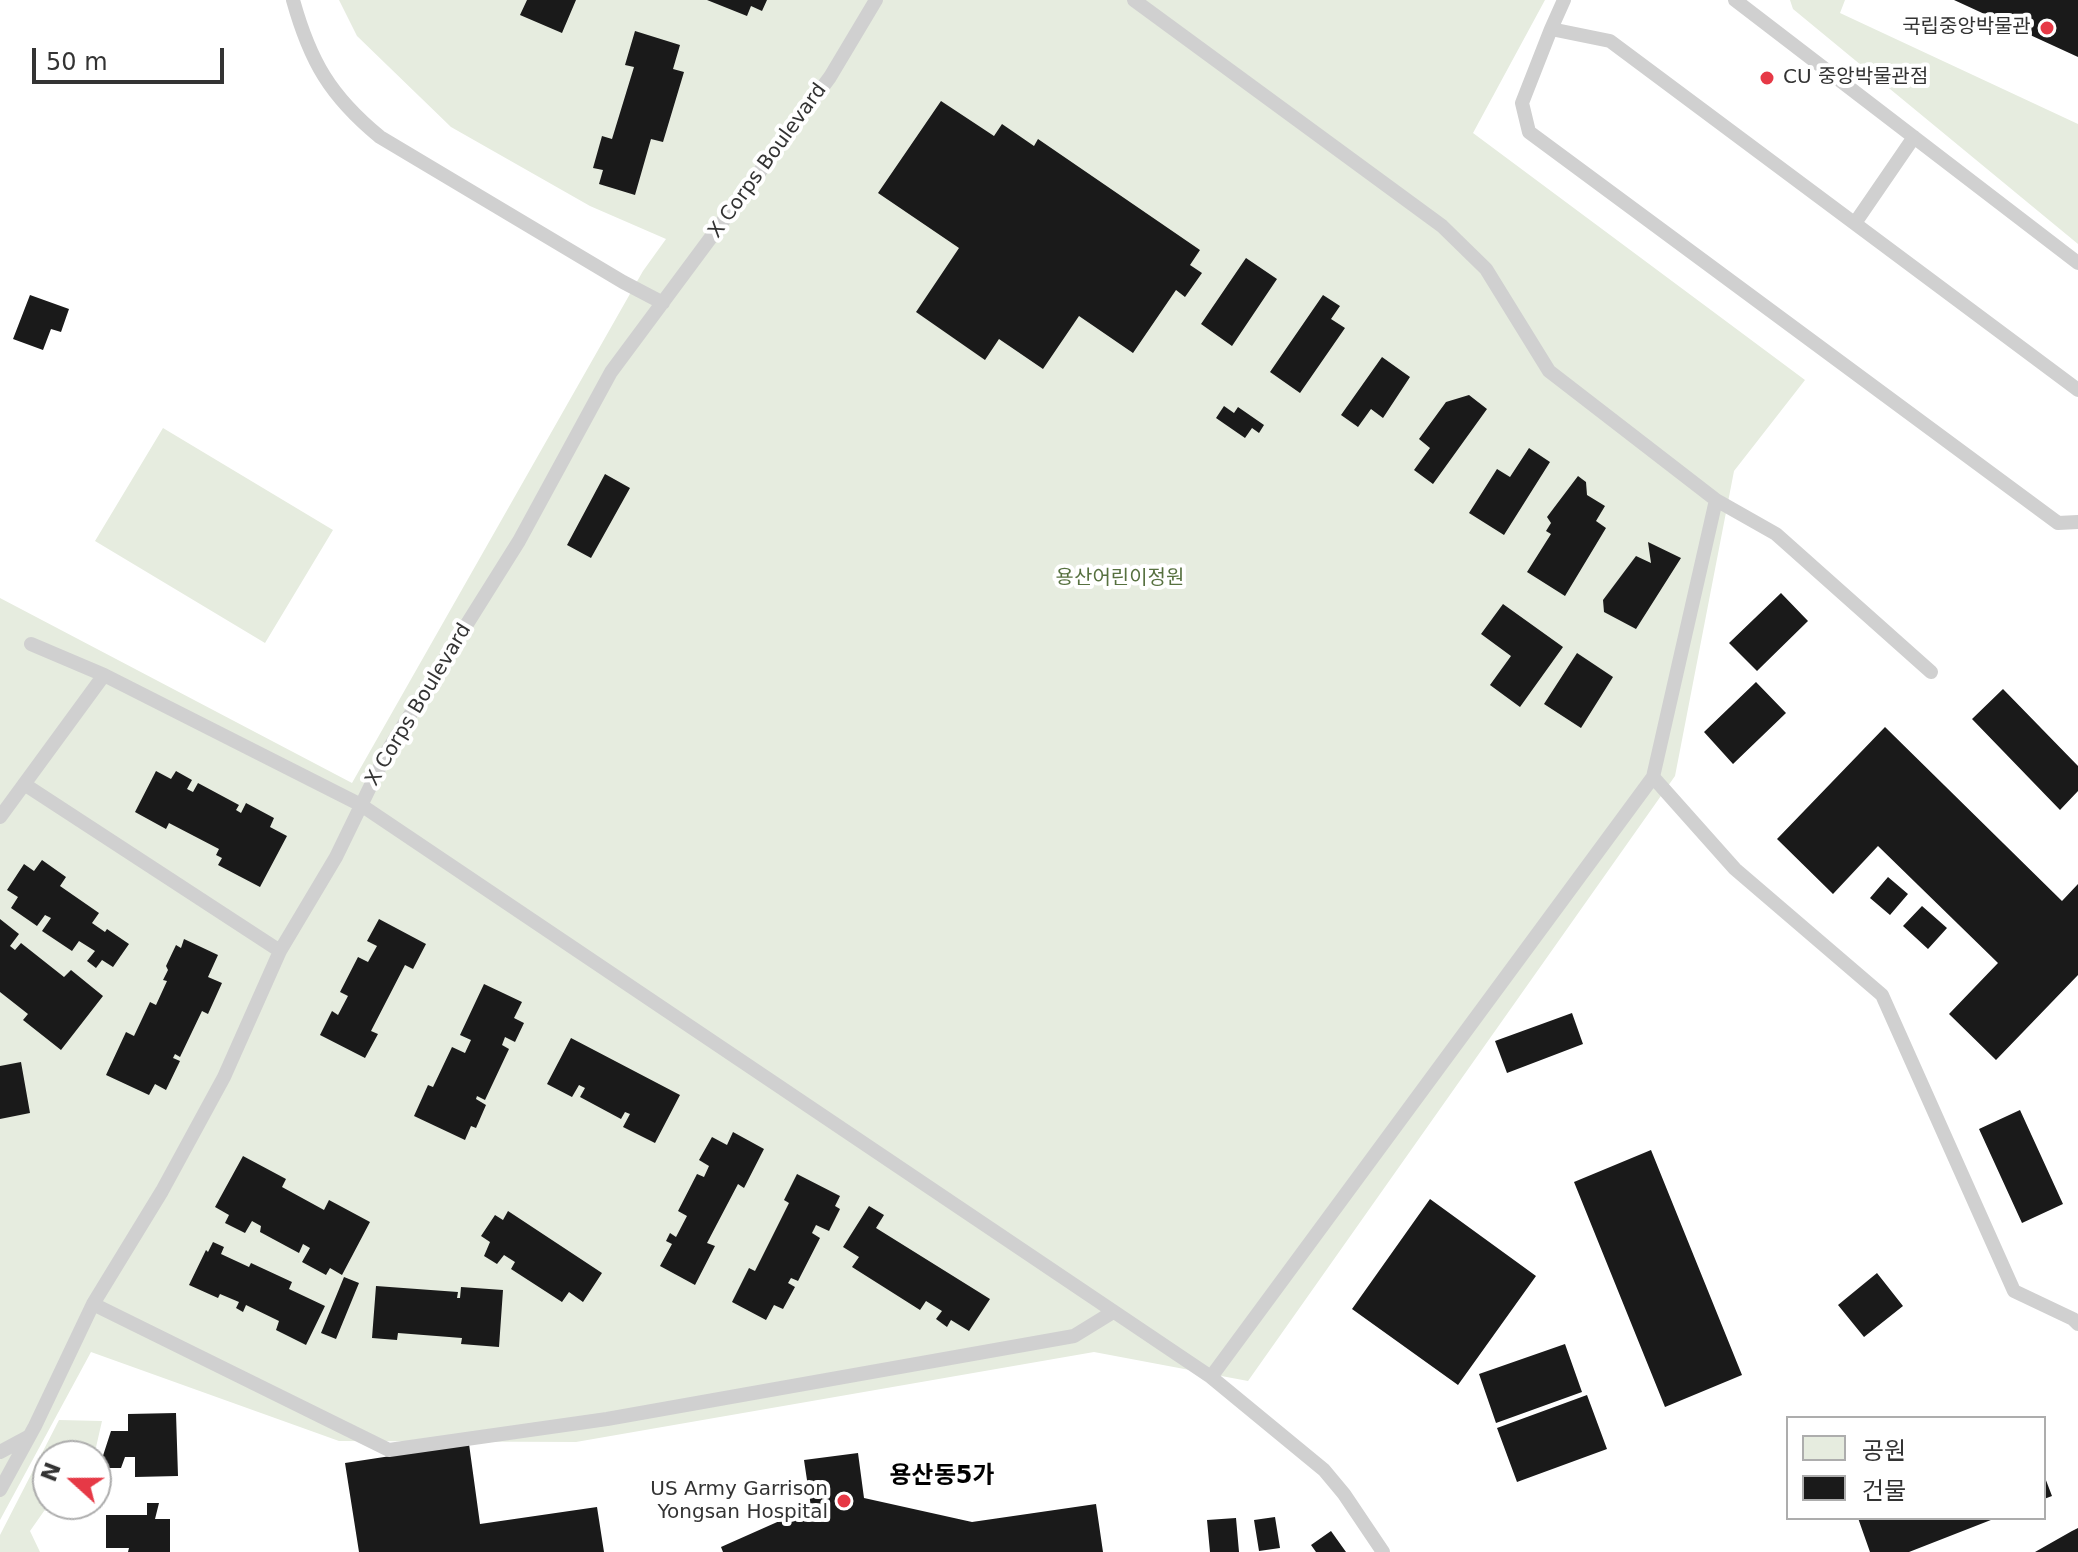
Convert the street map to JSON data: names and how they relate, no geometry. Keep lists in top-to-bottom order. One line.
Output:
{"streets":{"lane":["X Corps Boulevard"]},"districts":["용산동5가"],"parks":["용산어린이정원"],"places":["국립중앙박물관","CU 중앙박물관점","US Army Garrison Yongsan Hospital"],"legend":["공원","건물"],"scale_bar":"50 m","north":"left"}
